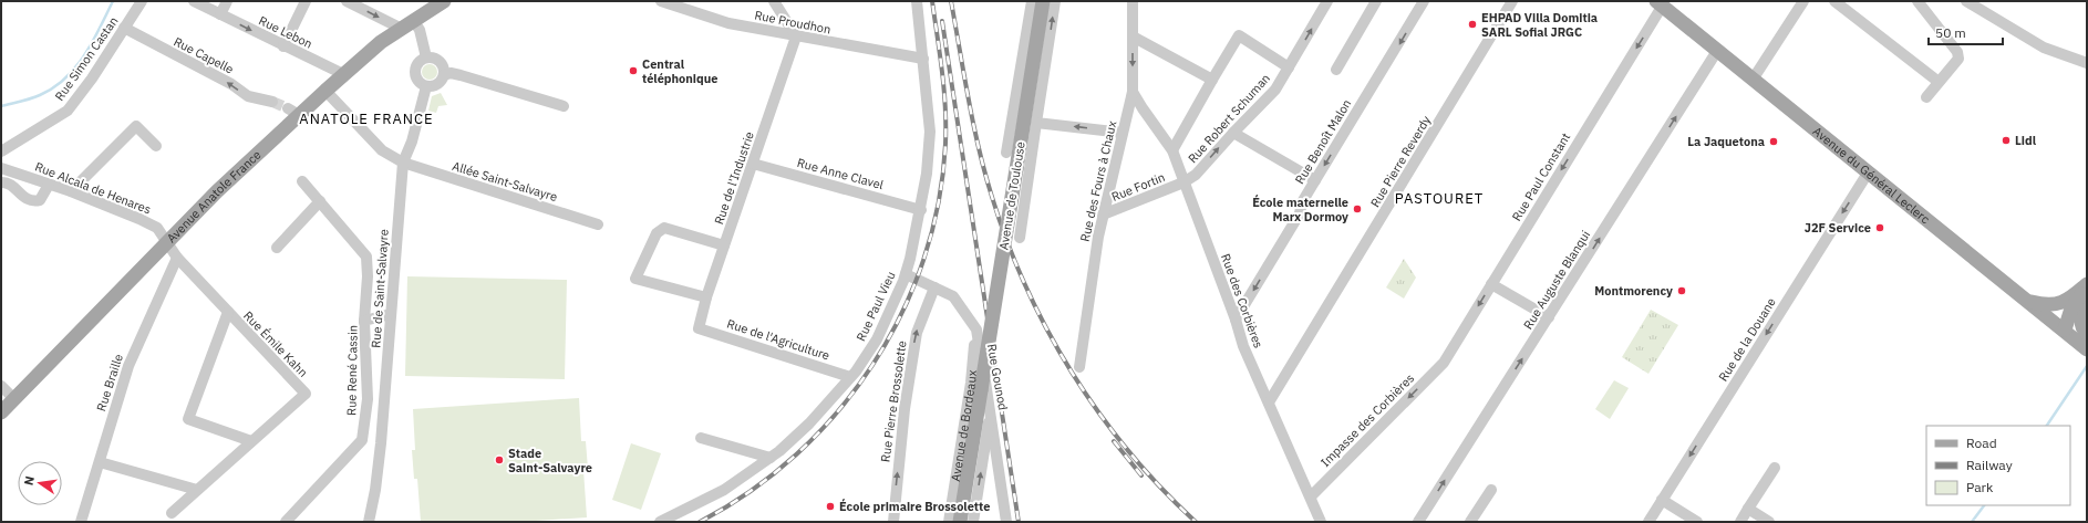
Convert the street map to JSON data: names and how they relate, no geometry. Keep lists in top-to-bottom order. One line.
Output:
{"streets":{"main road":["Avenue du Général Leclerc","Avenue de Toulouse","Avenue Anatole France","Avenue de Bordeaux"],"street":["Rue Proudhon","Rue Lebon","Rue Capelle","Rue Simon Castan","Rue Robert Schuman","Rue Benoît Malon","Rue Pierre Reverdy","Rue Anne Clavel","Rue Paul Constant","Rue de l'Industrie","Allée Saint-Salvayre","Rue des Fours à Chaux","Rue Fortin","Rue Alcala de Henares","Rue Auguste Blanqui","Rue de Saint-Salvayre","Rue des Corbières","Rue Paul Vieu","Rue de l'Agriculture","Rue de la Douane","Rue Émile Kahn","Rue René Cassin","Rue Gounod","Rue Braille","Rue Pierre Brossolette","Impasse des Corbières"]},"crossings":[["Rue Proudhon","Rue de l'Industrie"],["Rue Proudhon","Rue Paul Vieu"],["Rue Lebon","Avenue Anatole France"],["Rue Capelle","Rue Simon Castan"],["Rue Robert Schuman","Rue Fortin"],["Rue Robert Schuman","Rue des Corbières"],["Rue Benoît Malon","Rue des Corbières"],["Rue Pierre Reverdy","Rue des Corbières"],["Rue Anne Clavel","Rue de l'Industrie"],["Rue Anne Clavel","Rue Paul Vieu"],["Avenue du Général Leclerc","Rue Paul Constant"],["Avenue du Général Leclerc","Rue Auguste Blanqui"],["Avenue du Général Leclerc","Rue de la Douane"],["Rue Paul Constant","Impasse des Corbières"],["Rue de l'Industrie","Rue de l'Agriculture"],["Allée Saint-Salvayre","Rue de Saint-Salvayre"],["Rue des Fours à Chaux","Rue Fortin"],["Rue des Fours à Chaux","Rue des Corbières"],["Rue Fortin","Rue des Corbières"],["Rue Alcala de Henares","Avenue Anatole France"],["Rue Alcala de Henares","Rue Émile Kahn"],["Avenue de Toulouse","Avenue de Bordeaux"],["Avenue Anatole France","Rue Émile Kahn"],["Rue de Saint-Salvayre","Rue René Cassin"],["Rue des Corbières","Impasse des Corbières"],["Rue Paul Vieu","Rue de l'Agriculture"],["Rue Paul Vieu","Rue Gounod"],["Rue Émile Kahn","Rue Braille"],["Rue Gounod","Rue Pierre Brossolette"],["Rue Gounod","Avenue de Bordeaux"]],"one_way":["Rue Lebon","Rue Capelle","Rue Benoît Malon","Rue Paul Constant","Rue Auguste Blanqui","Rue de la Douane","Rue Pierre Brossolette","Impasse des Corbières"],"districts":["ANATOLE FRANCE","PASTOURET"],"places":["EHPAD Villa Domitia SARL Sofial JRGC","Central téléphonique","Lidl","La Jaquetona","École maternelle Marx Dormoy","J2F Service","Montmorency","Stade Saint-Salvayre","École primaire Brossolette"],"legend":["Road","Railway","Park"],"scale_bar":"50 m","north":"left"}
